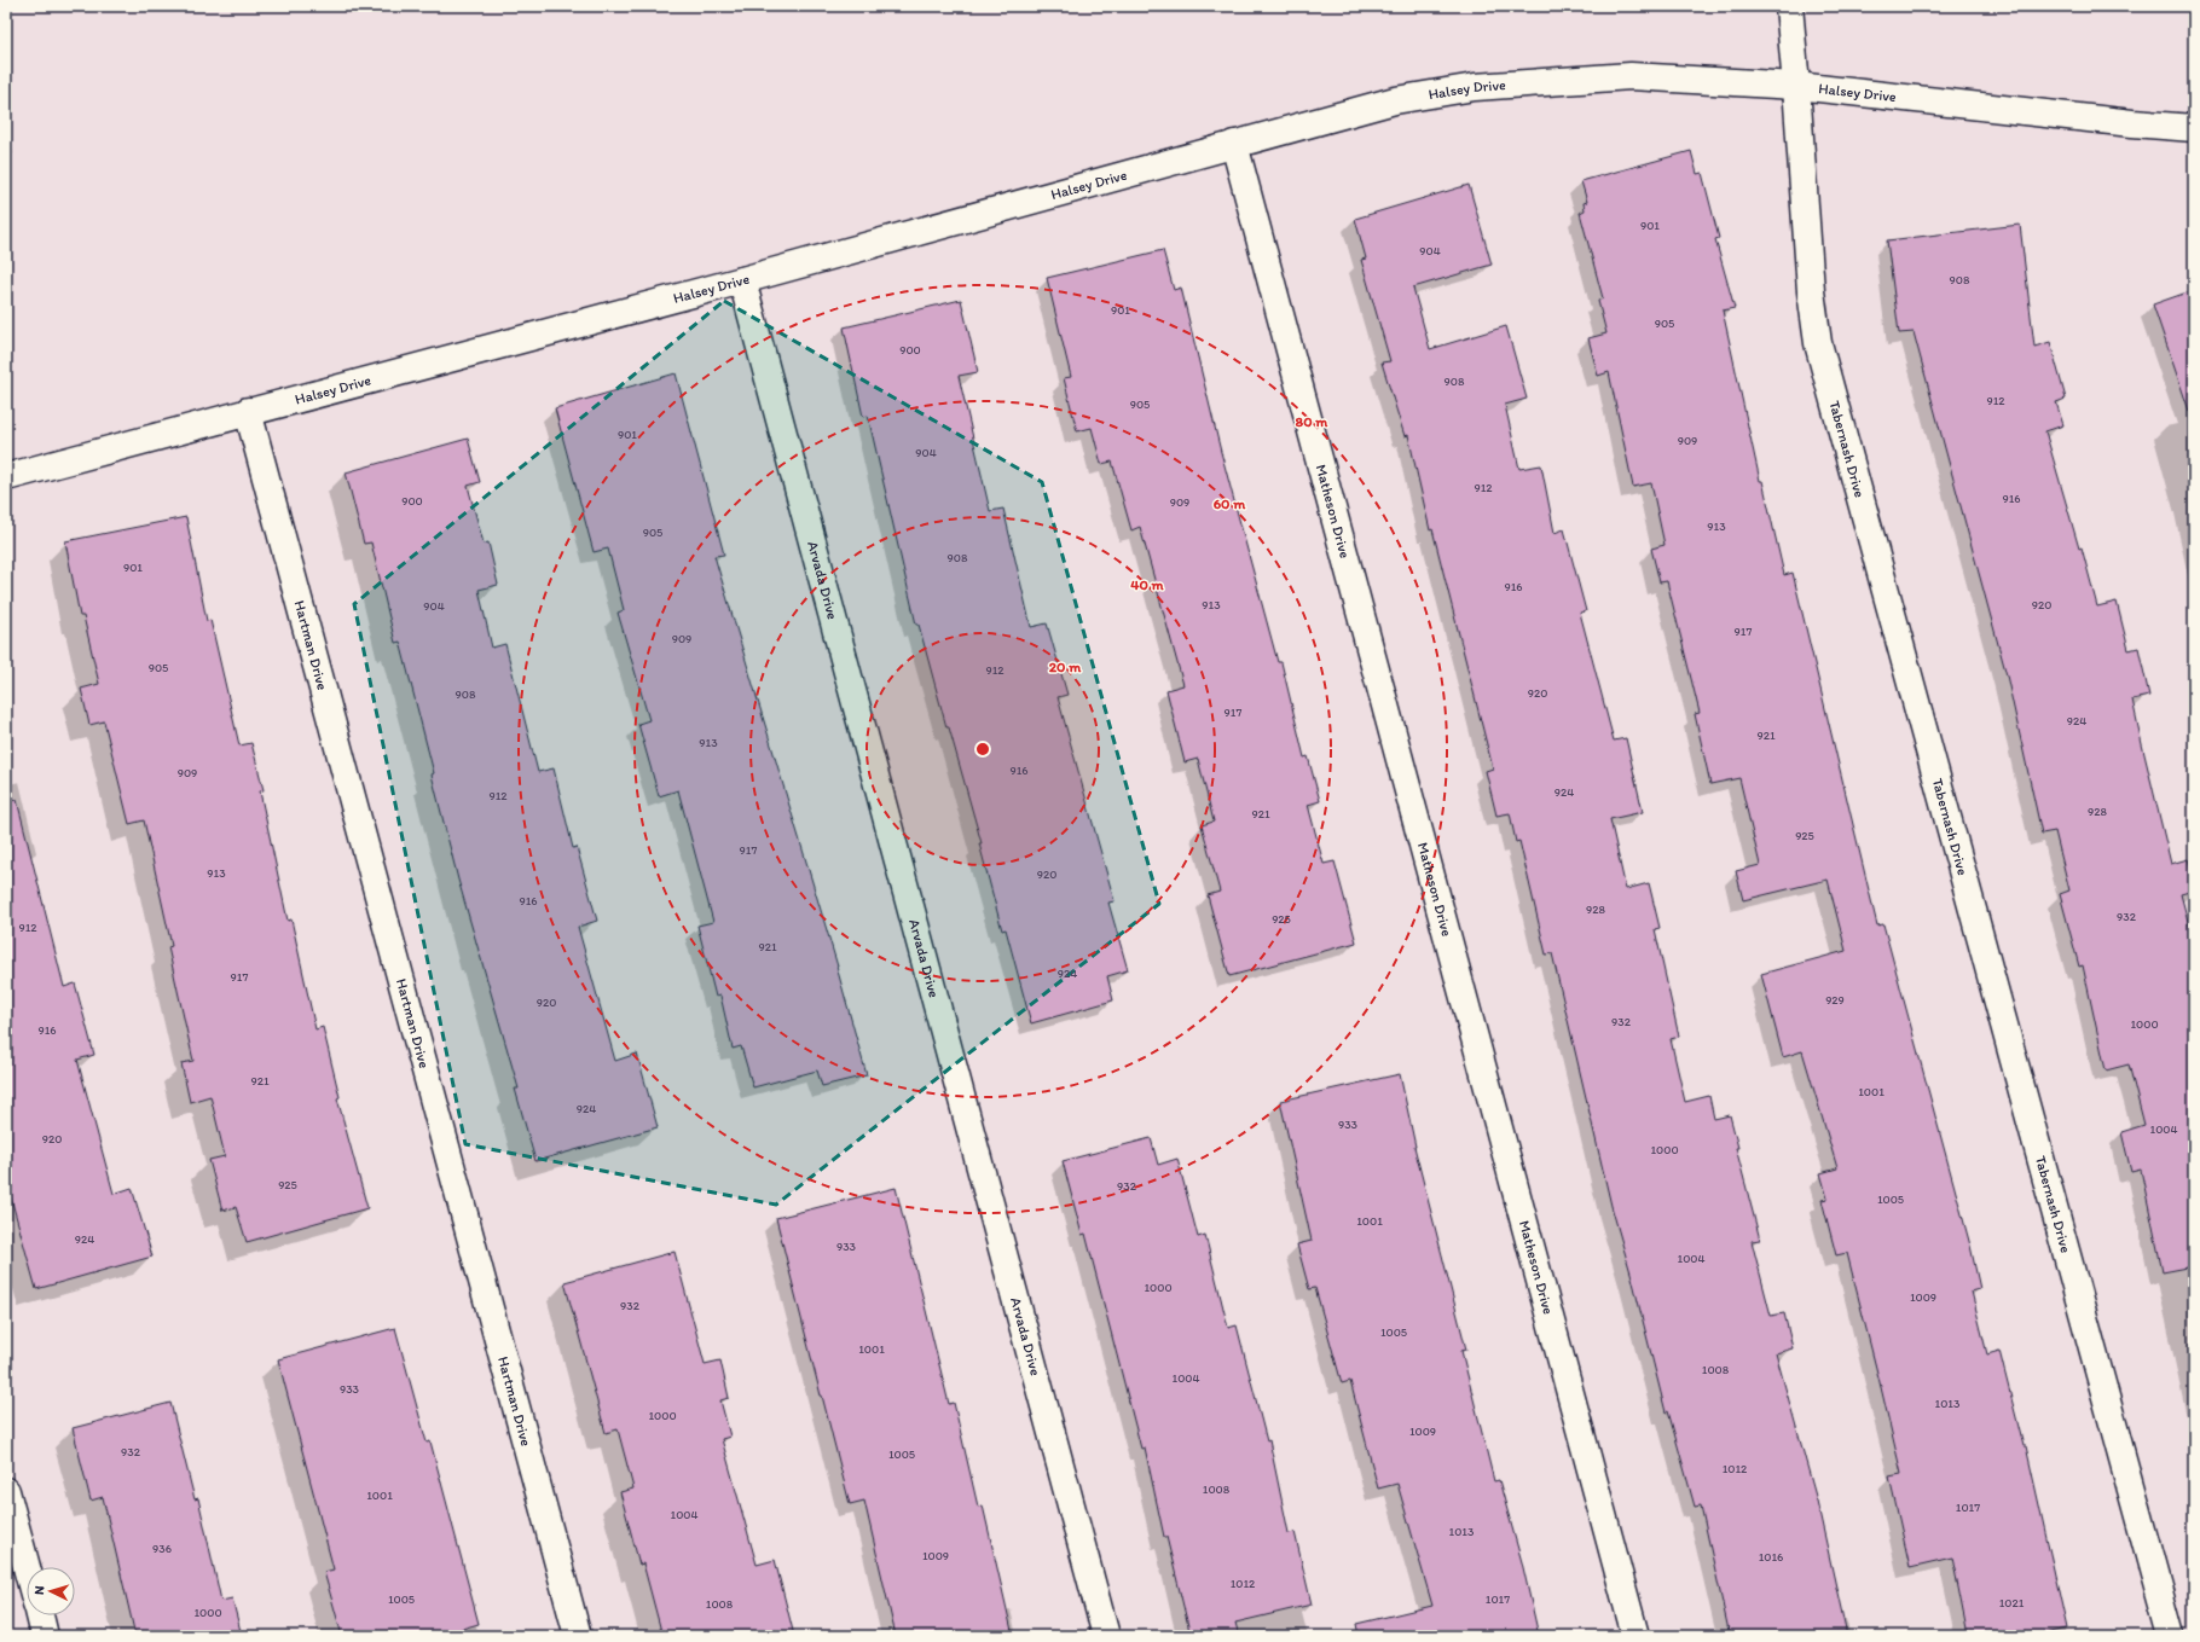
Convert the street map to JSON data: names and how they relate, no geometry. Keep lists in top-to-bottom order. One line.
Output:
{"streets":{"street":["Halsey Drive","Tabernash Drive","Matheson Drive","Arvada Drive","Hartman Drive"]},"crossings":[["Halsey Drive","Tabernash Drive"],["Halsey Drive","Matheson Drive"],["Halsey Drive","Arvada Drive"],["Halsey Drive","Hartman Drive"]],"house_numbers":["901","904","908","901","905","900","908","912","905","901","909","904","912","916","900","909","913","905","908","901","916","913","920","904","917","909","905","912","920","908","917","924","921","913","916","909","924","912","928","921","925","917","913","920","916","928","932","925","912","921","924","917","929","920","932","1000","916","921","1001","924","933","1004","920","1000","925","932","1005","1001","924","933","1004","1000","1009","932","1005","1001","1008","1004","933","1013","1000","1009","932","1005","1012","1008","1001","1017","1004","1013","936","1009","1016","1012","1005","1017","1021","1008","1000"],"north":"left","rings":["80 m","60 m","40 m","20 m"]}
